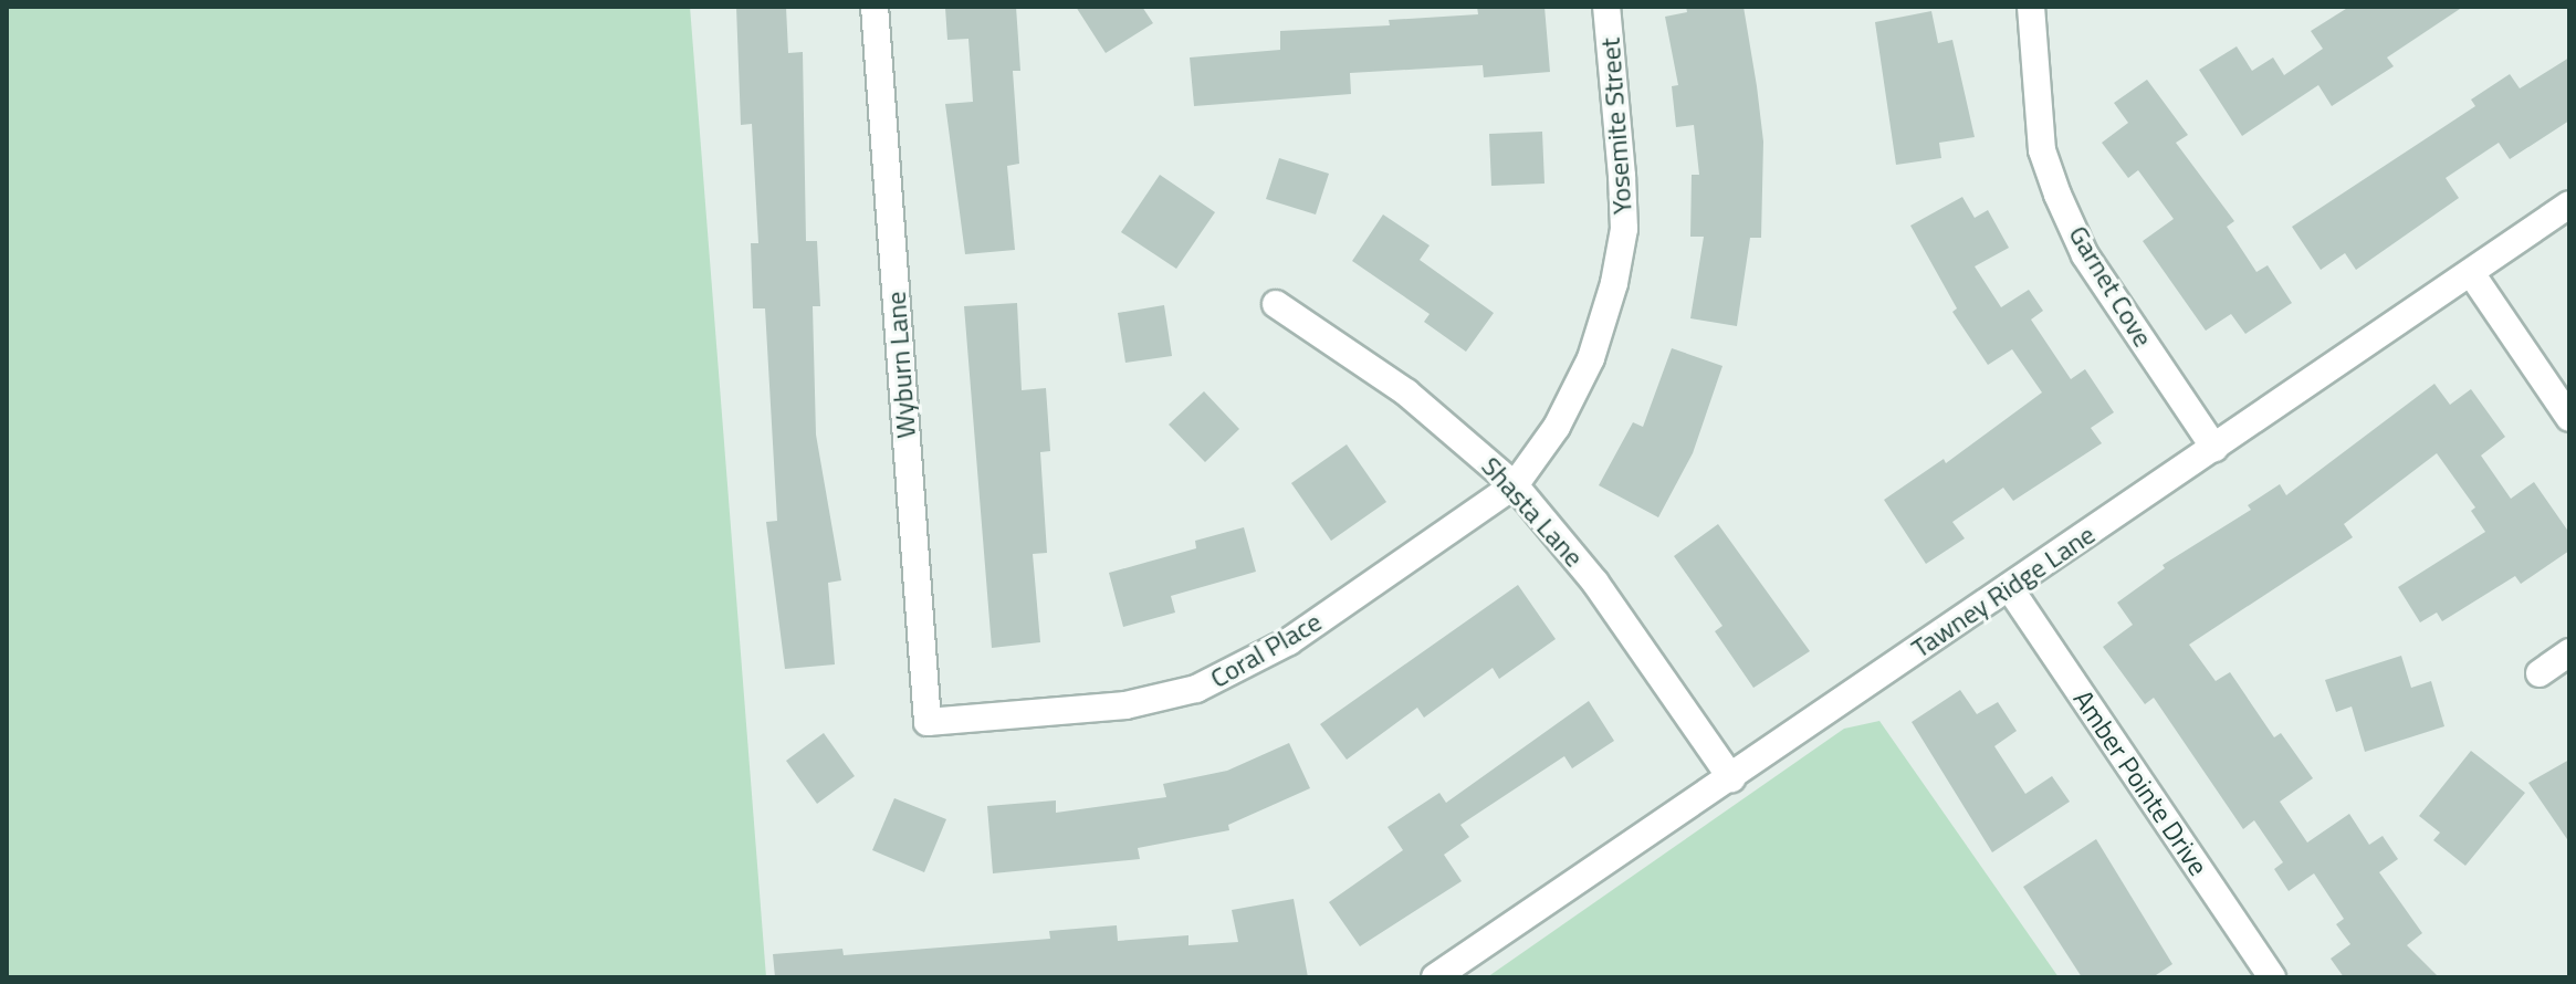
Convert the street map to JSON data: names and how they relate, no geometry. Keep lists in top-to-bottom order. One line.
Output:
{"streets":{"street":["Yosemite Street","Garnet Cove","Wyburn Lane","Shasta Lane","Tawney Ridge Lane","Coral Place","Amber Pointe Drive"]},"crossings":[["Yosemite Street","Shasta Lane"],["Yosemite Street","Coral Place"],["Garnet Cove","Tawney Ridge Lane"],["Wyburn Lane","Coral Place"],["Shasta Lane","Tawney Ridge Lane"],["Shasta Lane","Coral Place"],["Tawney Ridge Lane","Amber Pointe Drive"]]}
